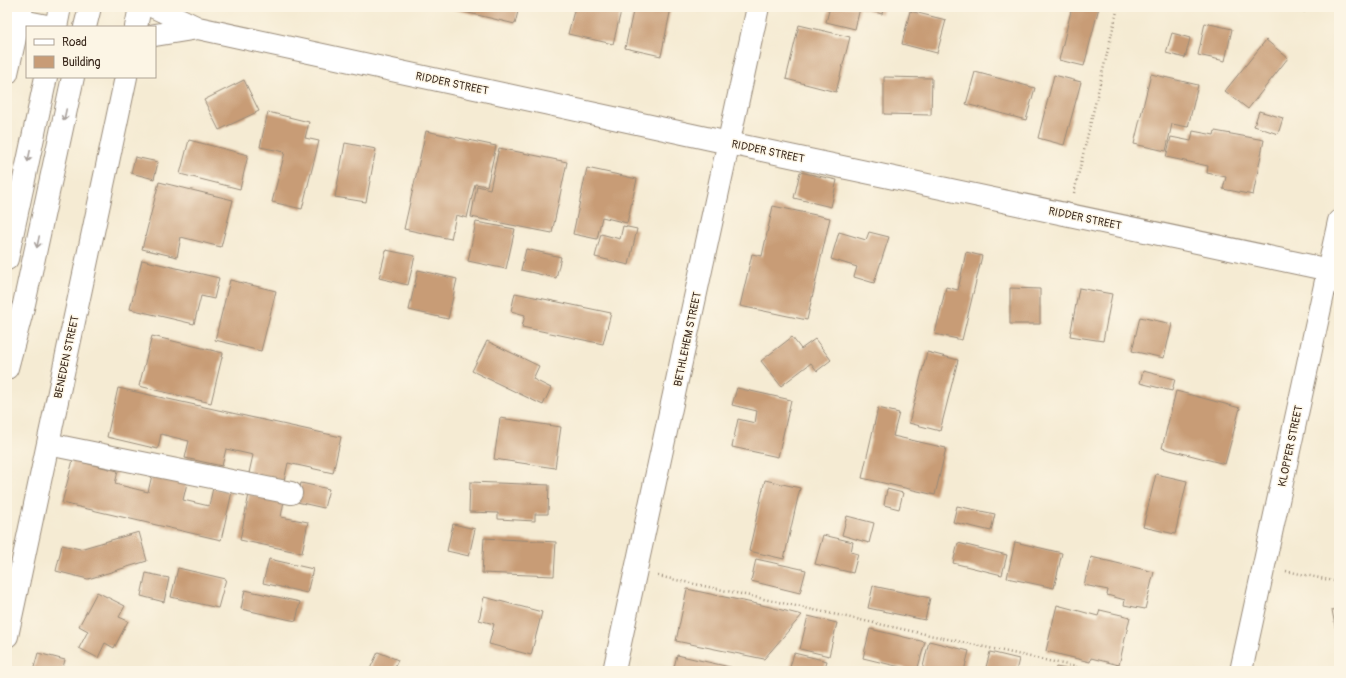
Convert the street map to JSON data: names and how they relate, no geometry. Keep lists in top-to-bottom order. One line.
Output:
{"streets":{"street":["RIDDER STREET","BETHLEHEM STREET","BENEDEN STREET","KLOPPER STREET"]},"crossings":[["RIDDER STREET","BETHLEHEM STREET"],["RIDDER STREET","KLOPPER STREET"]],"legend":["Road","Building"]}
